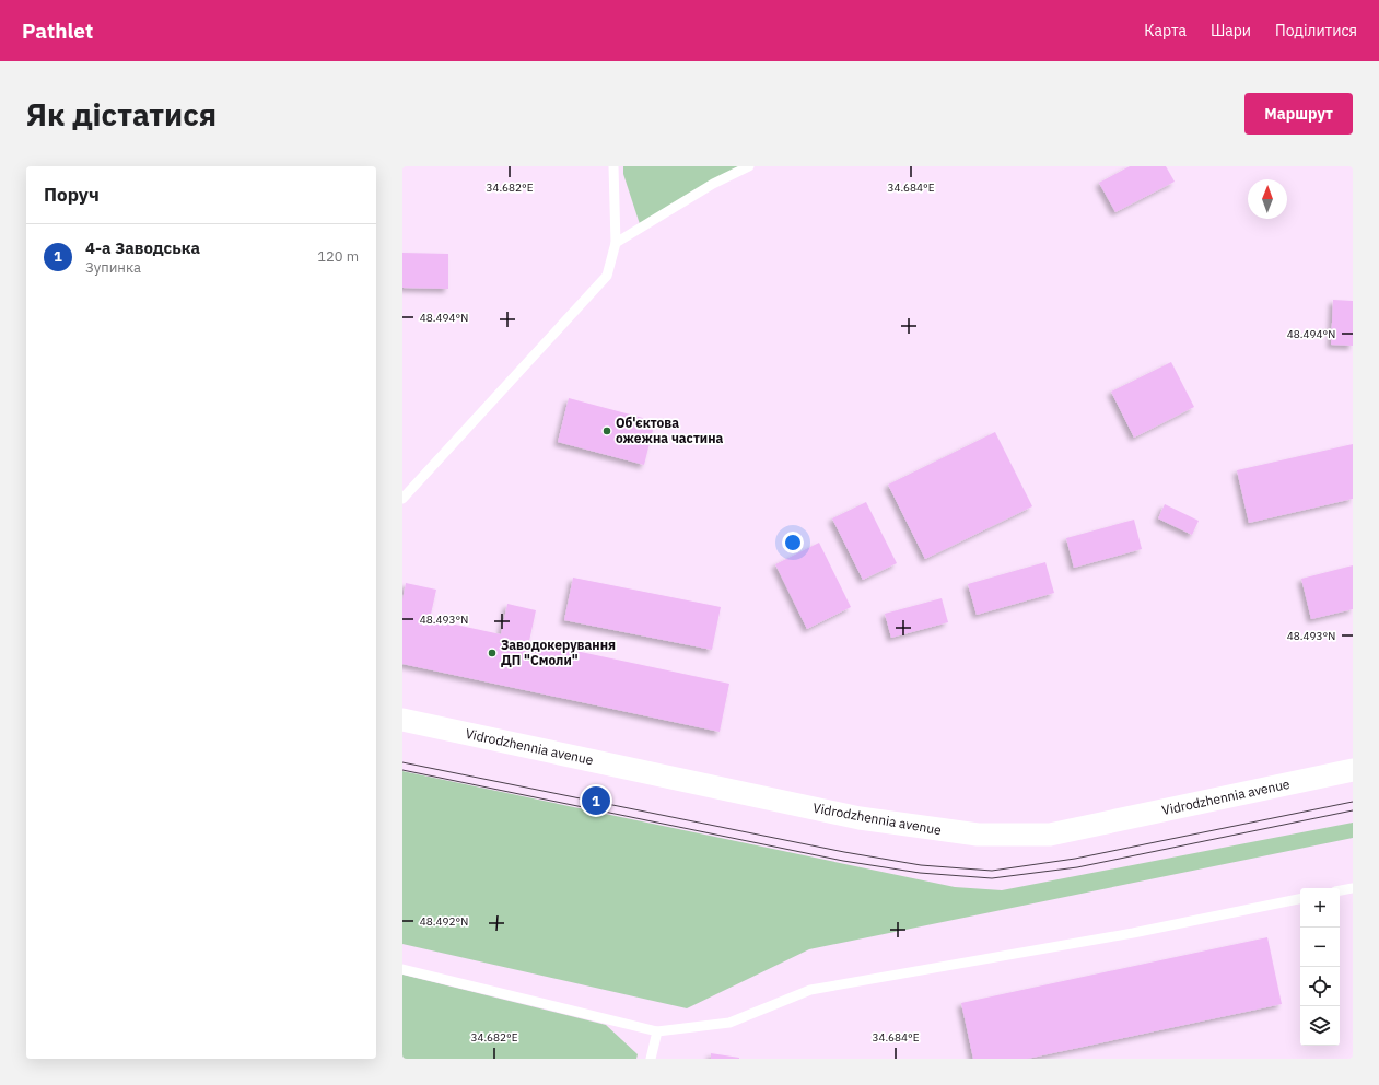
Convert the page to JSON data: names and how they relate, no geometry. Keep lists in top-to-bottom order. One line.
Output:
{"streets":{"street":["Vidrodzhennia avenue"]},"places":["Об'єктова ожежна частина","Заводокерування ДП \"Смоли\""],"north":"top","page":{"header":"Pathlet","nav":["Карта","Шари","Поділитися"],"buttons":"Маршрут","title":"Як дістатися","heading":"Поруч","list":[{"mark":"1","name":"4-а Заводська","note":"Зупинка","value":"120 m"}],"pins":"1","map_buttons":["+","−"]},"coordinates":["34.682°E","34.684°E","48.494°N","48.493°N","48.492°N"]}
